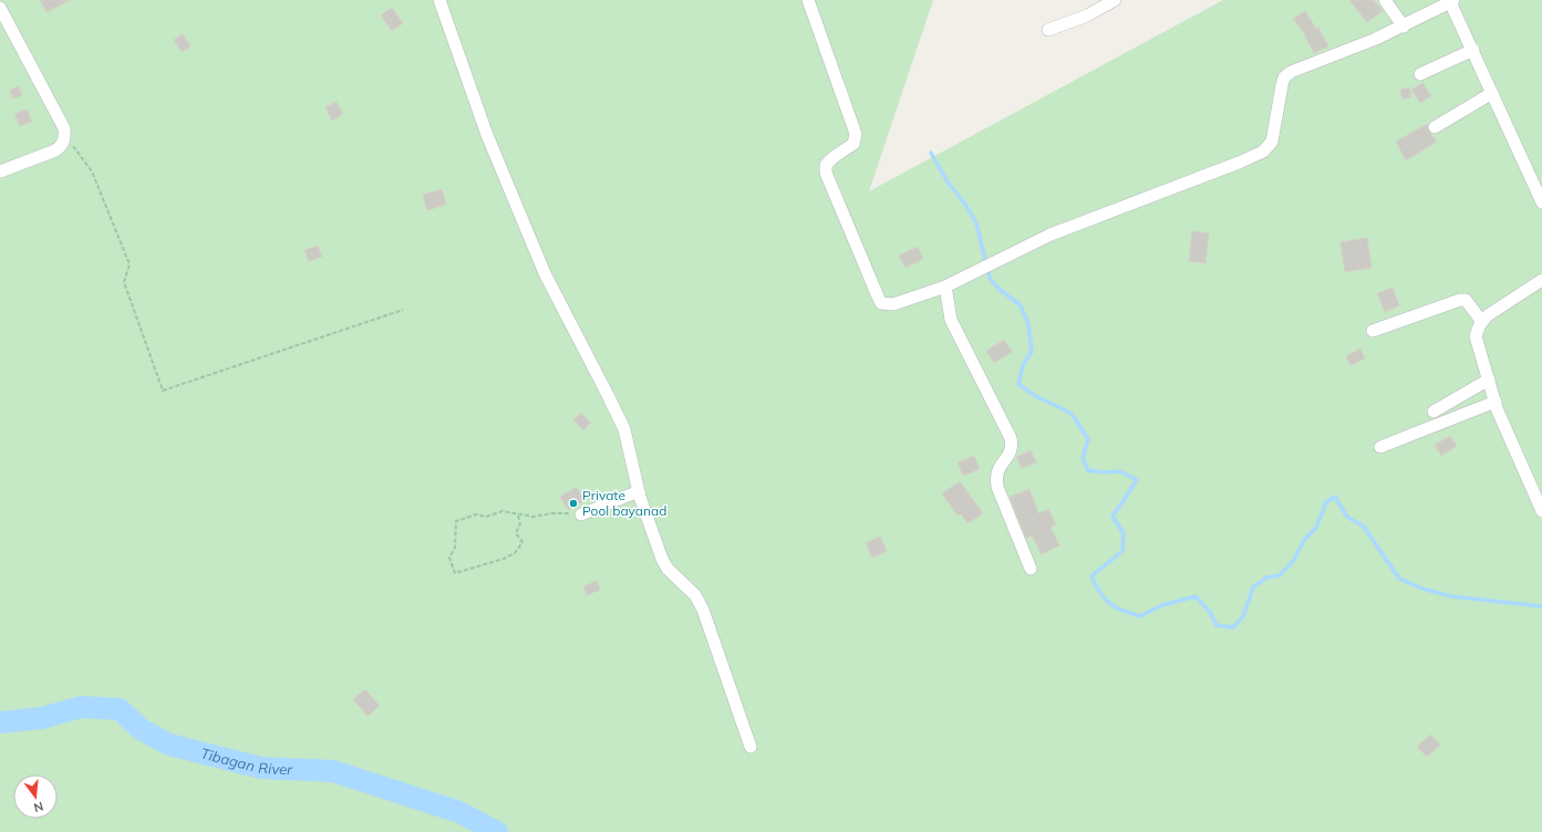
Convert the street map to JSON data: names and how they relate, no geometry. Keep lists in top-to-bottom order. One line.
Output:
{"water":["Tibagan River"],"places":["Private Pool bayanad"],"north":"bottom"}
